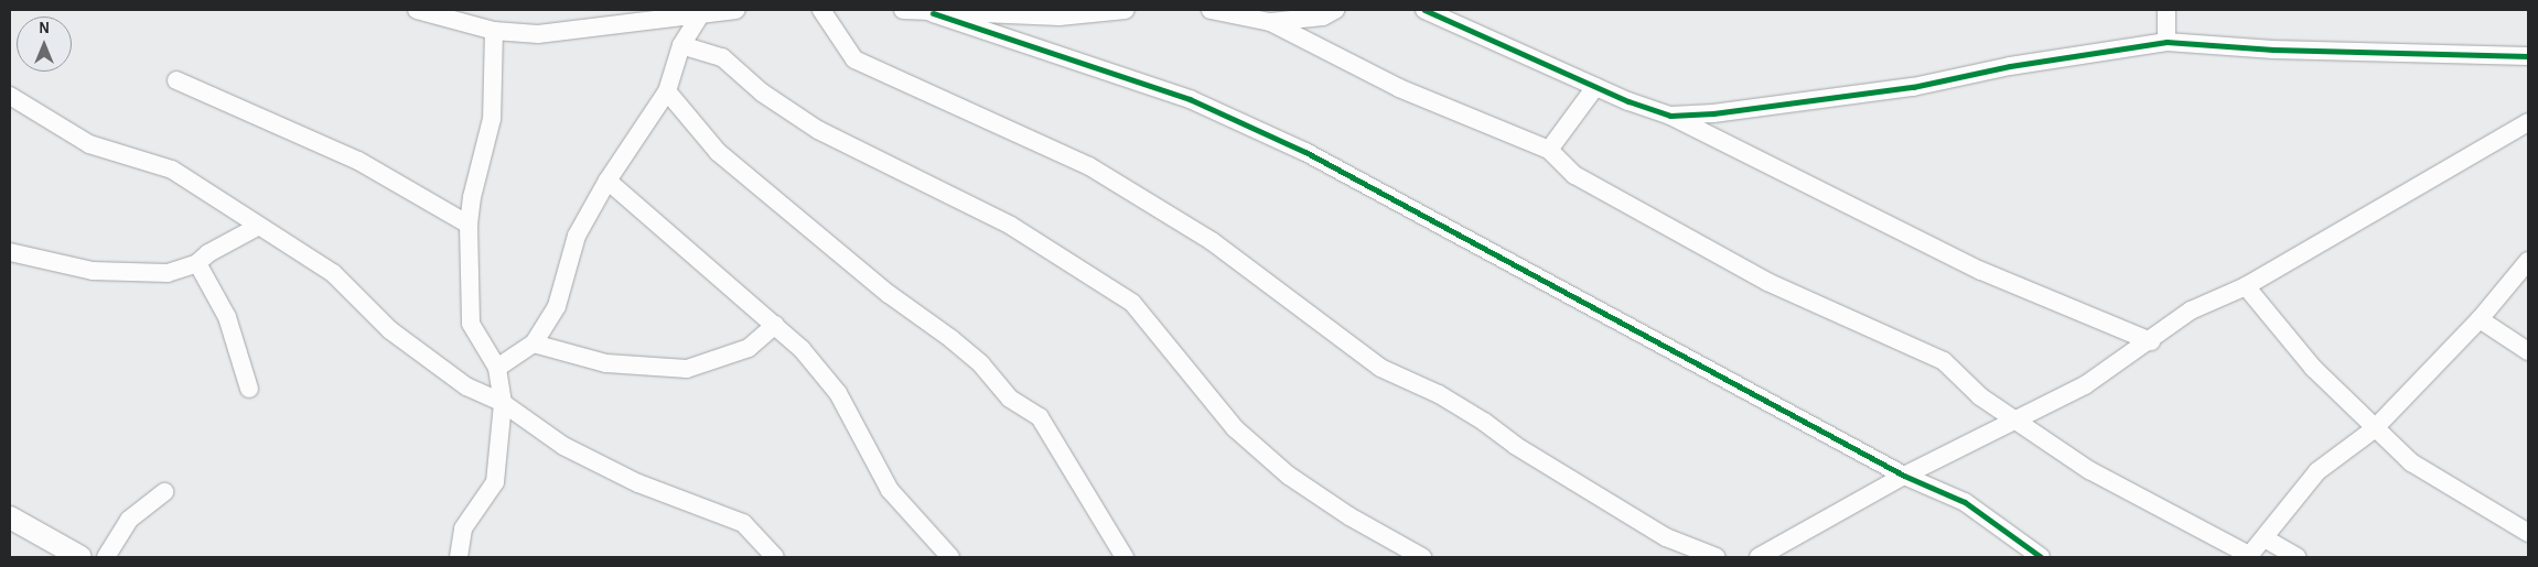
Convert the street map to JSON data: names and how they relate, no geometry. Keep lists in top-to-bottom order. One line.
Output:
{"north":"top"}
